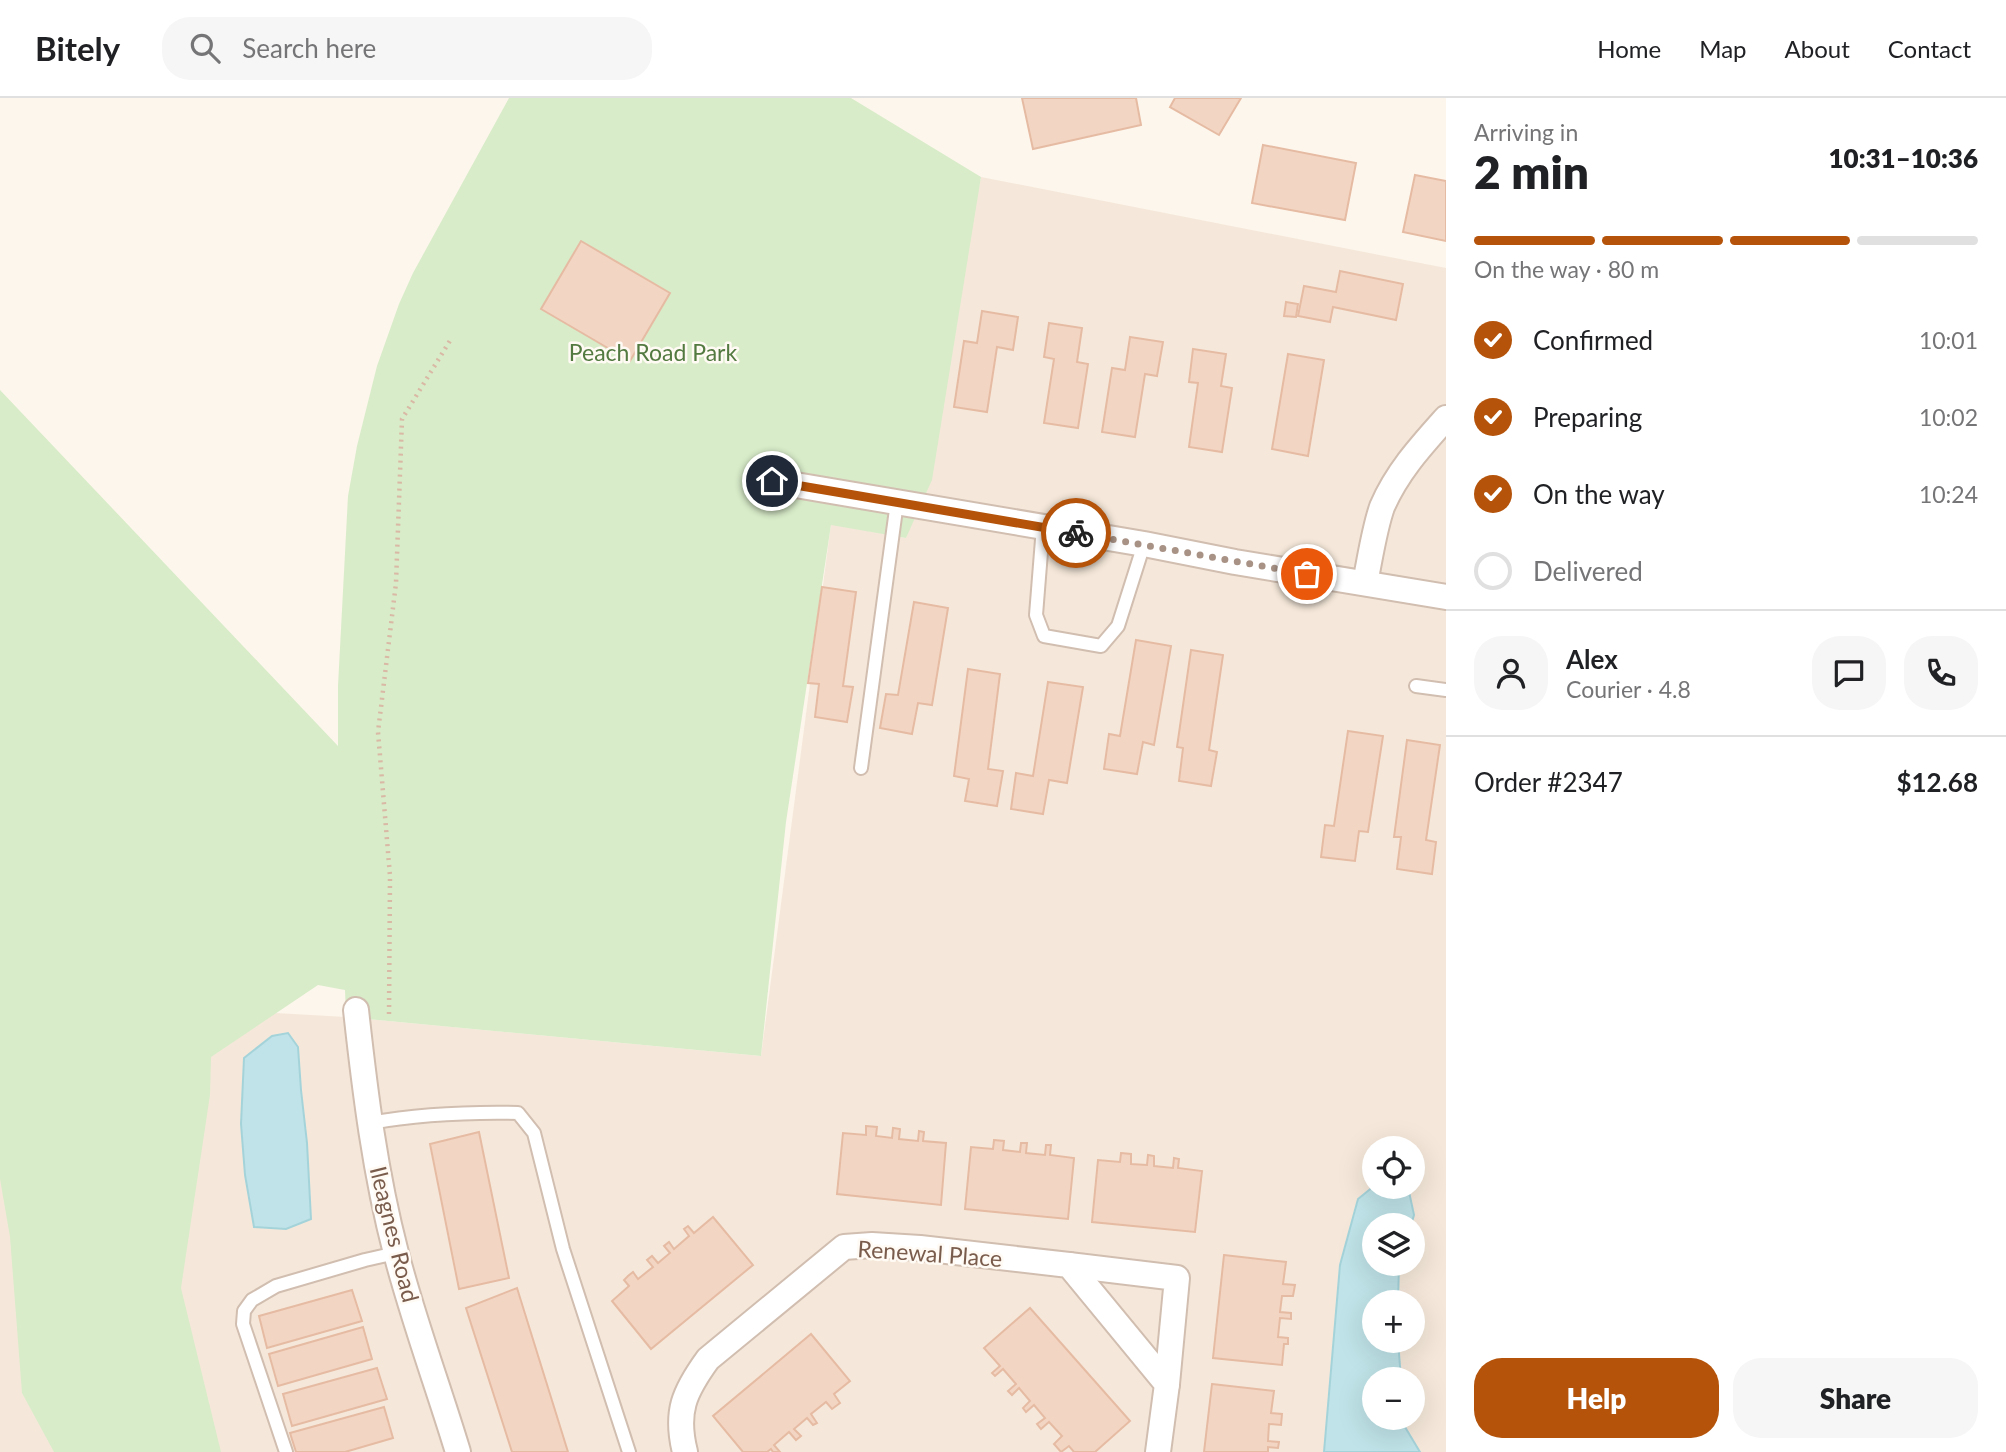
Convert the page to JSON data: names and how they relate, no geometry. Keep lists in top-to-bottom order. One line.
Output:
{"streets":{"street":["Ileagnes Road","Renewal Place"]},"parks":["Peach Road Park"],"page":{"header":"Bitely","search":"Search here","nav":["Home","Map","About","Contact"],"heading":["2 min","Arriving in","10:31–10:36"],"panel":["Alex","Courier · 4.8","Order #2347","$12.68"],"bar":"On the way · 80 m","list":[["Confirmed","10:01"],["Preparing","10:02"],["On the way","10:24"],"Delivered"],"map_buttons":["+","−"],"buttons":["Help","Share"]}}
